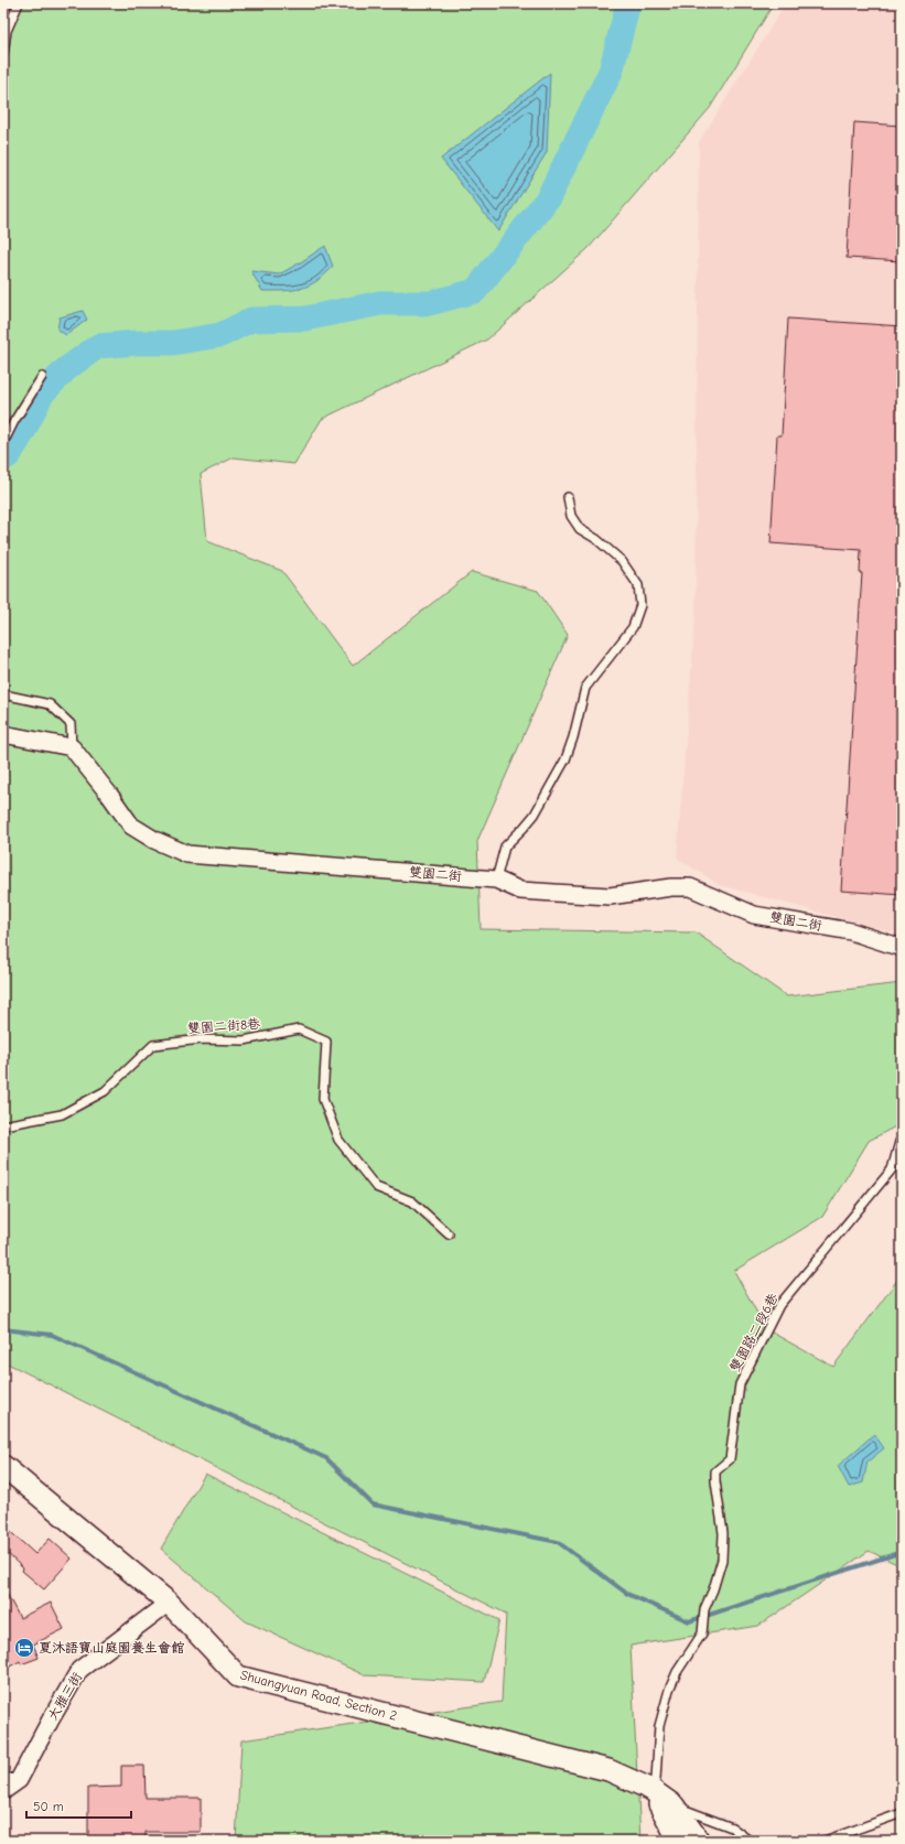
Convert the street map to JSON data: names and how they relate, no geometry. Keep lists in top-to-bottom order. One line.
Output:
{"streets":{"street":["雙園二街","Shuangyuan Road, Section 2","大雅三街"],"lane":["雙園二街8巷","雙園路二段6巷"]},"crossings":[["雙園路二段6巷","Shuangyuan Road, Section 2"],["Shuangyuan Road, Section 2","大雅三街"]],"places":{"hotel":["夏沐語寶山庭園養生會館"]},"scale_bar":"50 m"}
